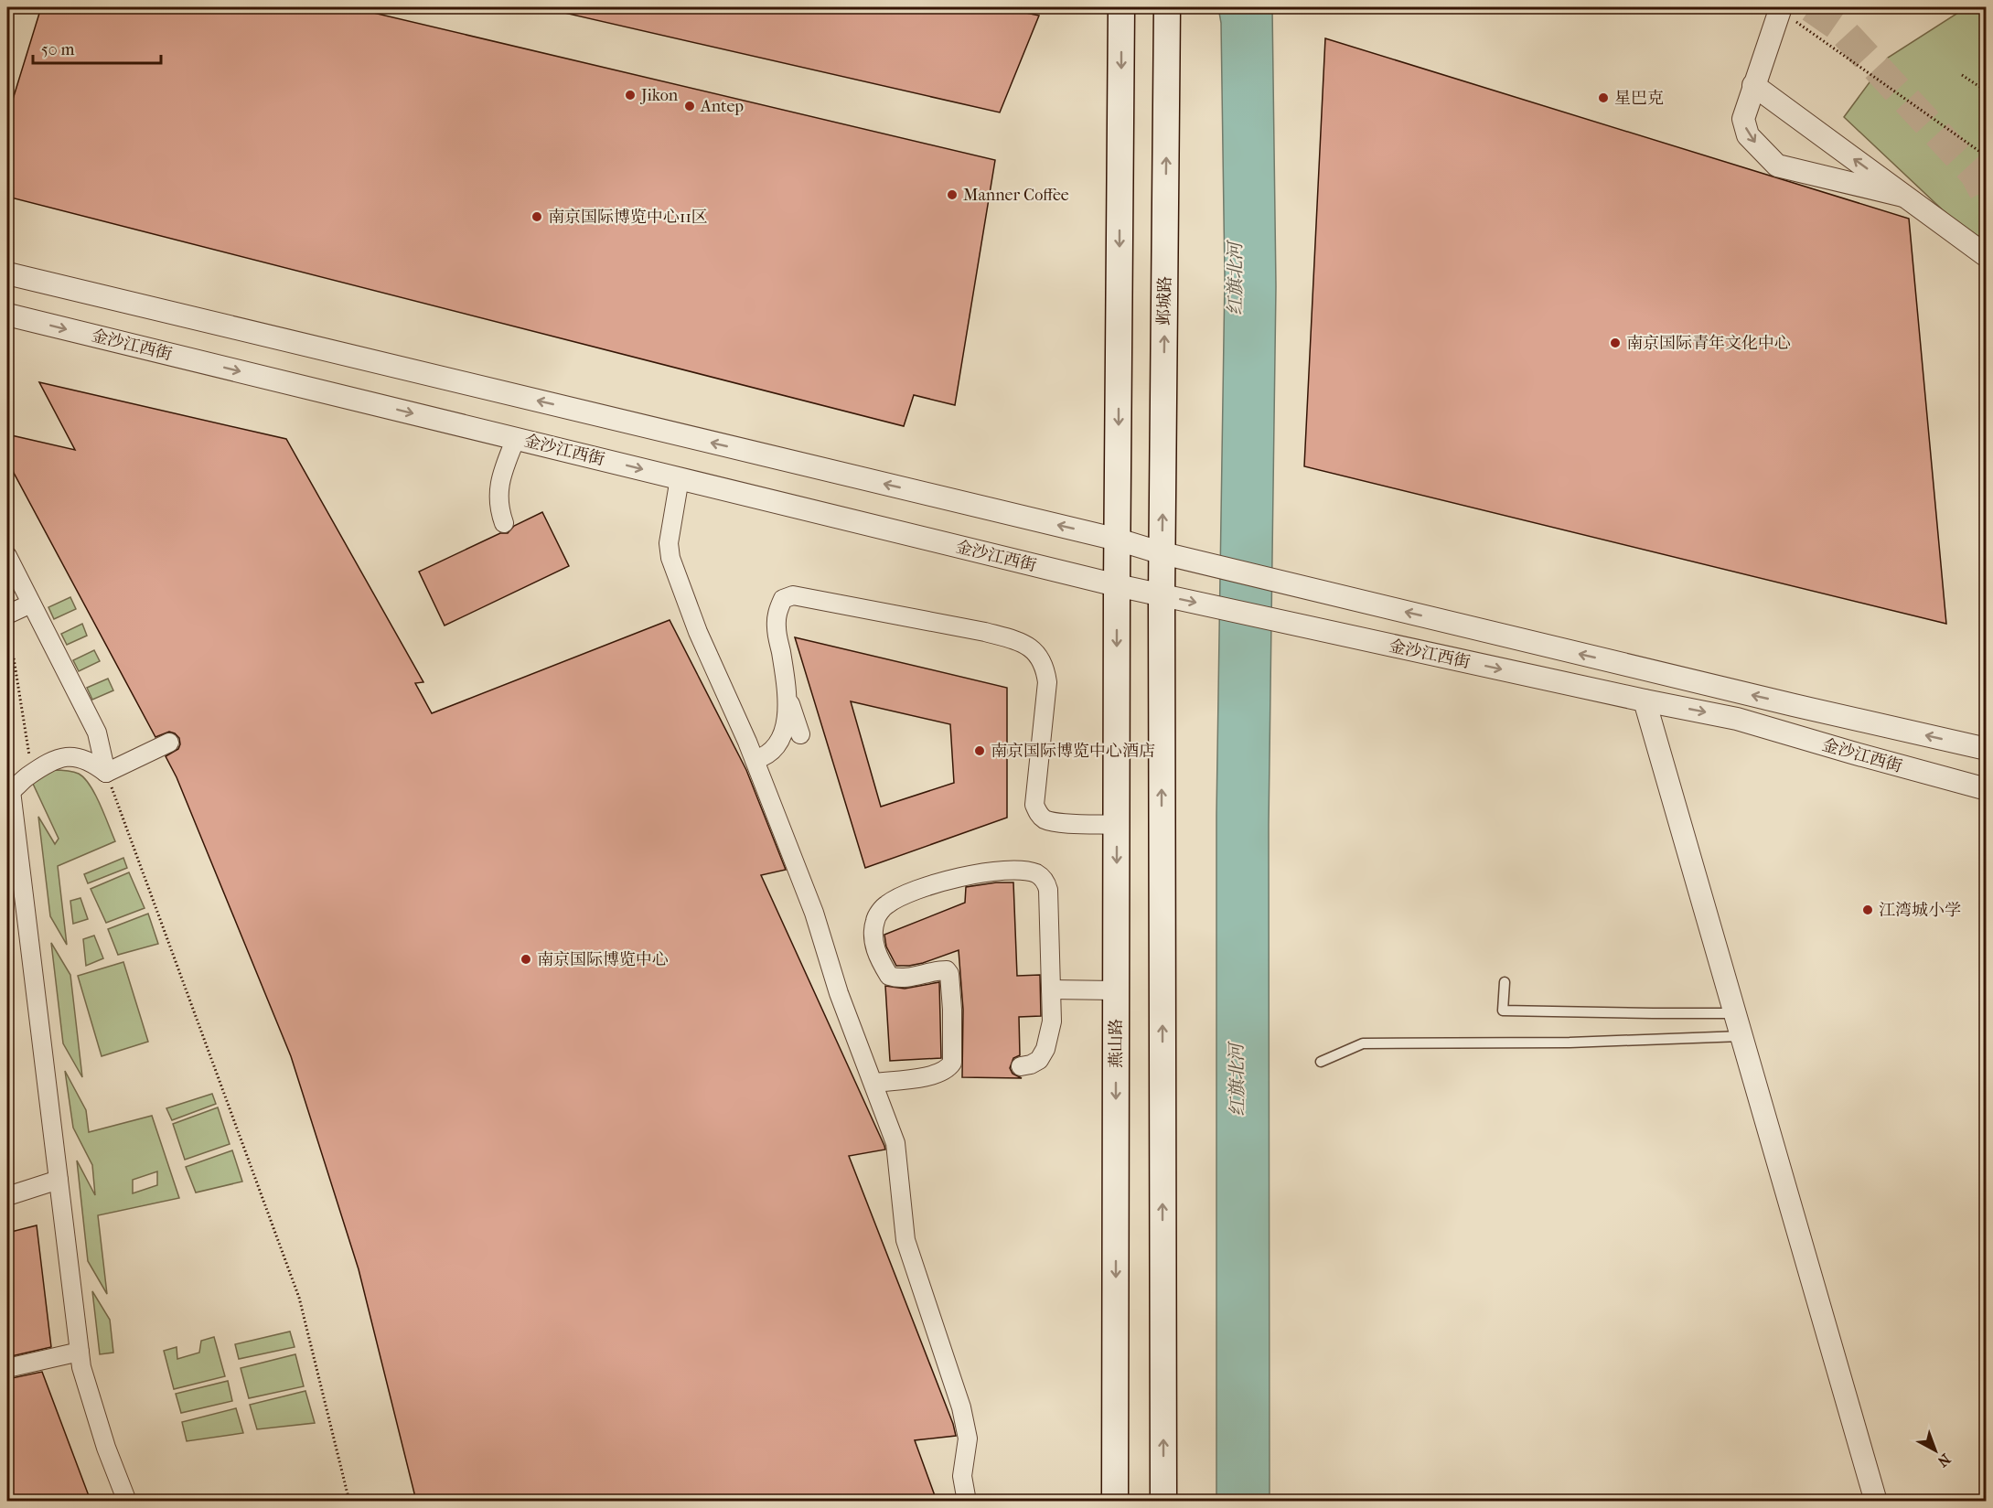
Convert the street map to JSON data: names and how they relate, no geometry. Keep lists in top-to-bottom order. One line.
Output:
{"streets":{"main road":["邺城路","燕山路"],"street":["金沙江西街"]},"crossings":[["邺城路","金沙江西街"],["金沙江西街","燕山路"]],"water":["红旗北河"],"places":["Jikon","星巴克","Antep","Manner Coffee","南京国际博览中心11区","南京国际青年文化中心","南京国际博览中心酒店","江湾城小学","南京国际博览中心"],"scale_bar":"50 m","north":"bottom right"}
